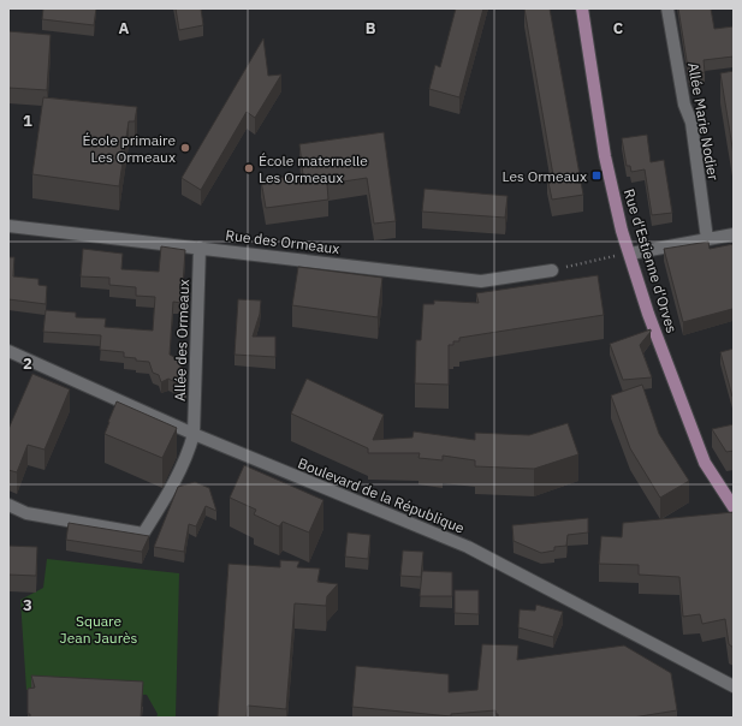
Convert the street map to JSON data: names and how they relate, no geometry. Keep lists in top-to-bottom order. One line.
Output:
{"streets":{"main road":["Rue d'Estienne d'Orves"],"street":["Allée Marie Nodier","Rue des Ormeaux","Allée des Ormeaux","Boulevard de la République"]},"crossings":[["Rue des Ormeaux","Allée des Ormeaux"],["Allée des Ormeaux","Boulevard de la République"]],"parks":["Square Jean Jaurès"],"places":{"other":["École primaire Les Ormeaux","École maternelle Les Ormeaux"],"transit":["Les Ormeaux"]},"grid":{"columns":["A","B","C"],"rows":["1","2","3"]}}
